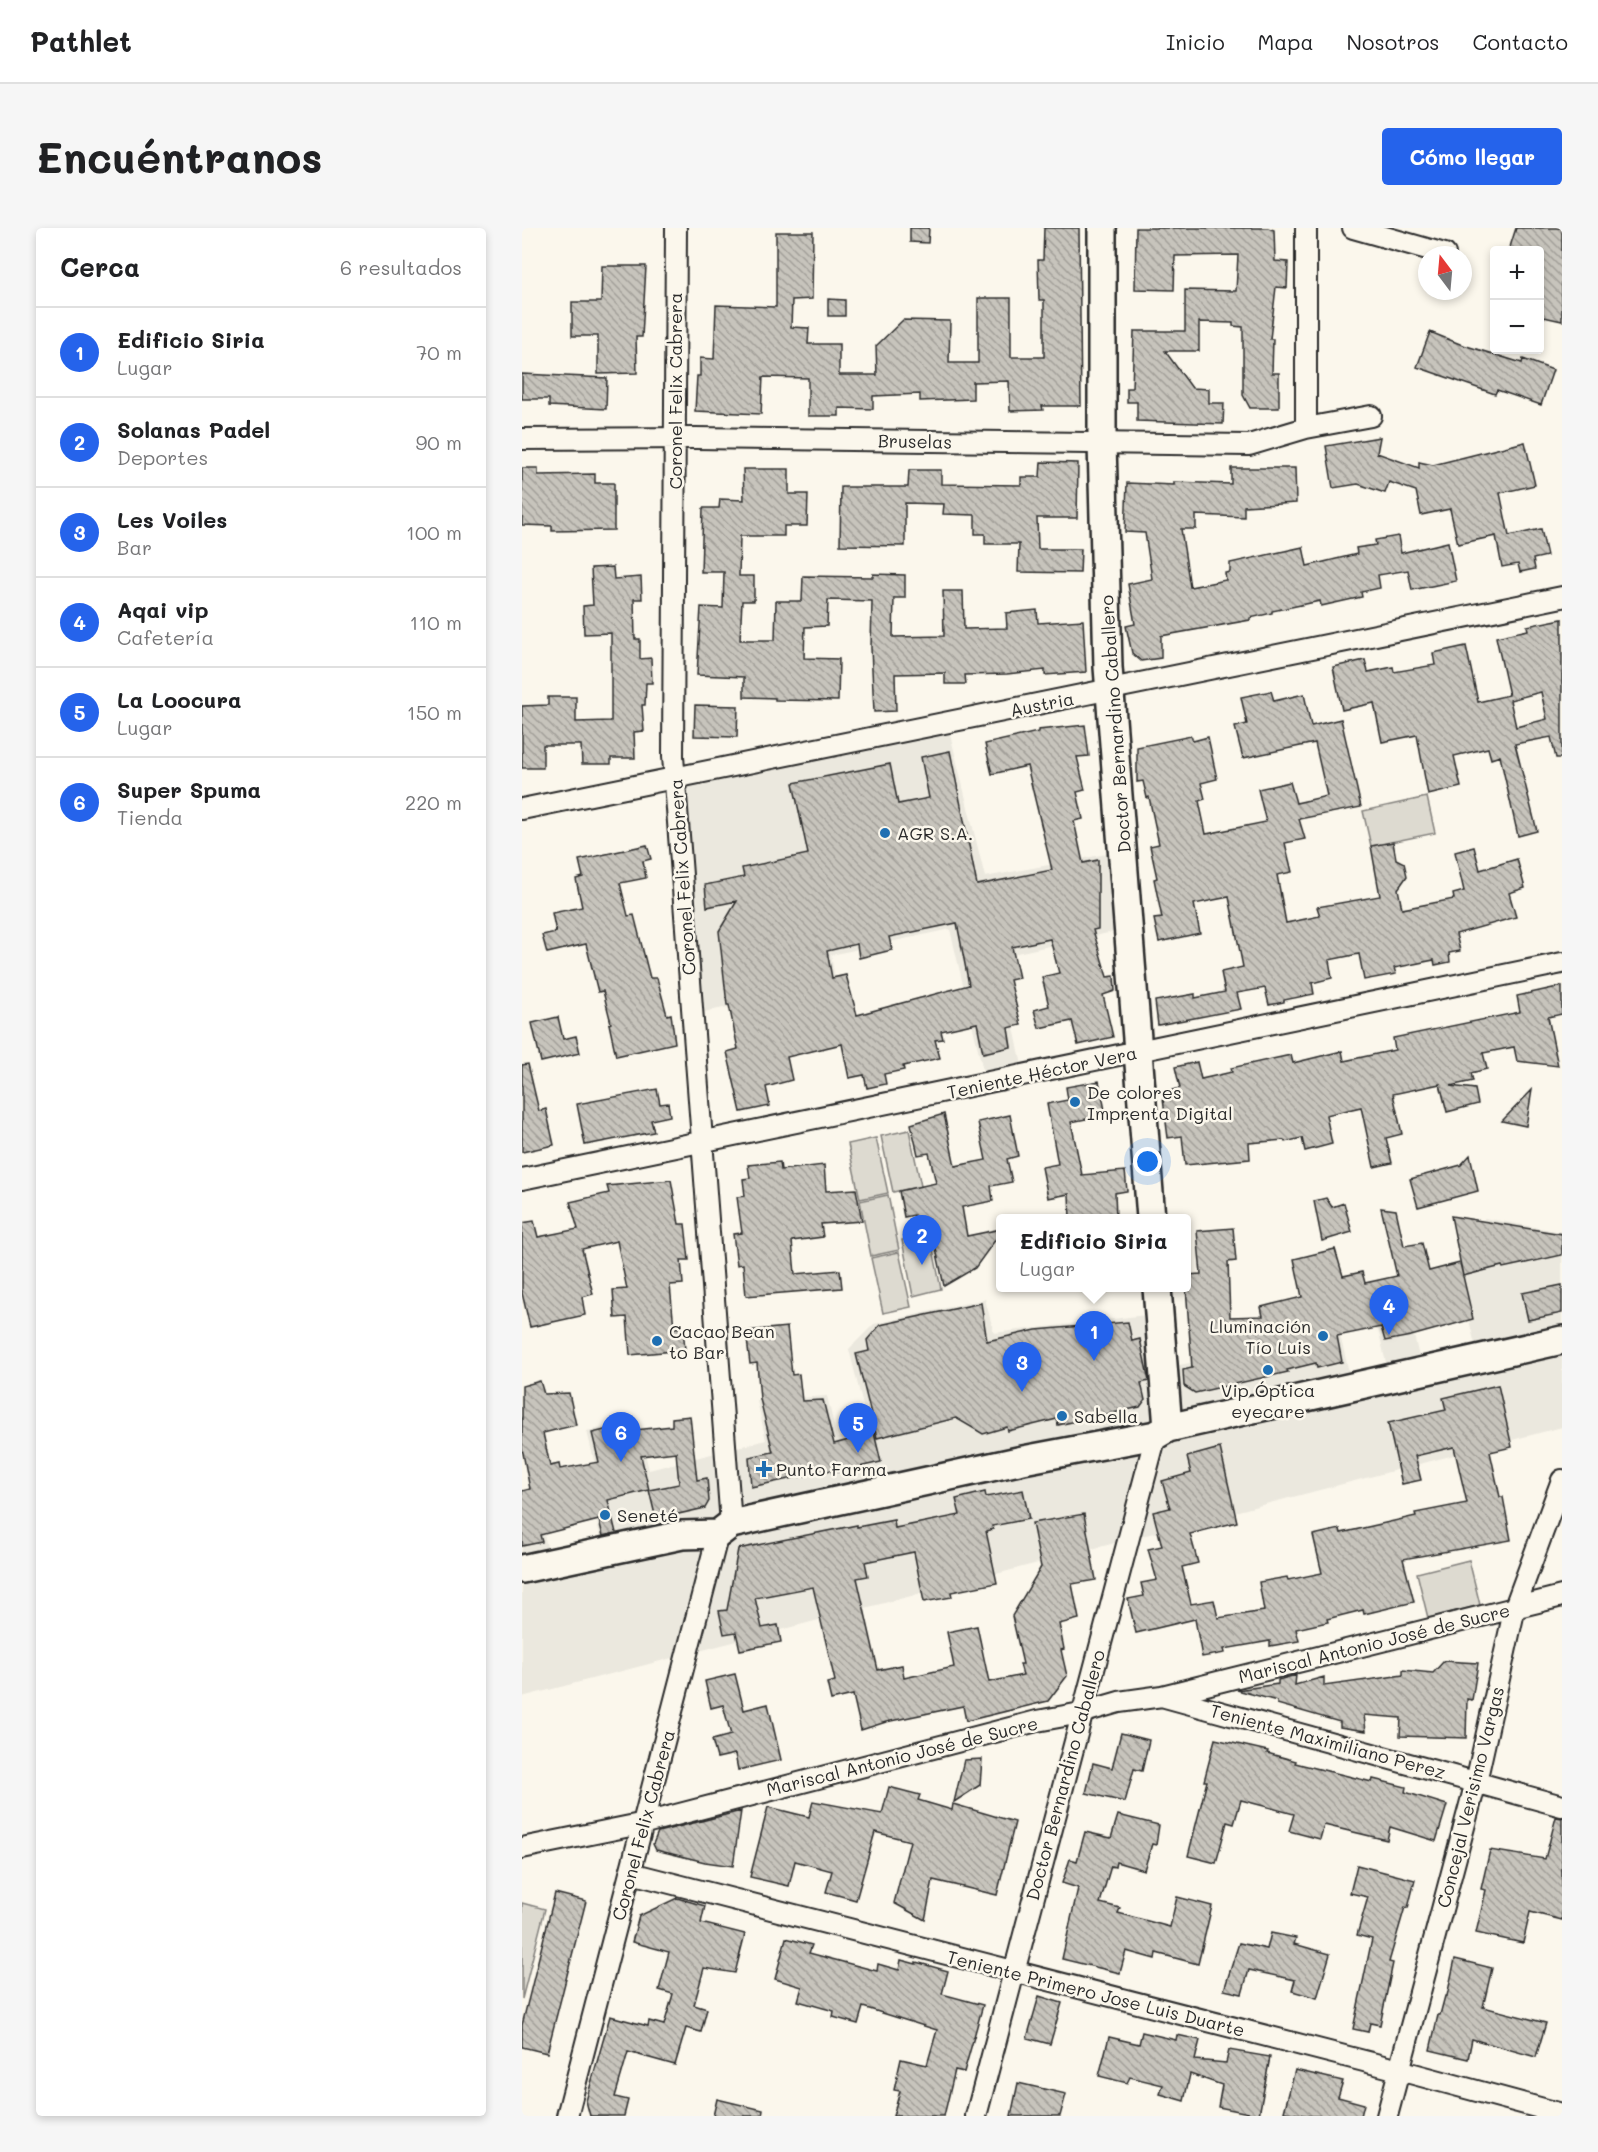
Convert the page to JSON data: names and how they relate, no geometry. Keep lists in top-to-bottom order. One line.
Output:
{"streets":{"street":["Coronel Felix Cabrera","Bruselas","Austria","Doctor Bernardino Caballero","Teniente Héctor Vera","Mariscal Antonio José de Sucre","Teniente Maximiliano Perez","Concejal Verisimo Vargas","Teniente Primero Jose Luis Duarte"]},"crossings":[["Coronel Felix Cabrera","Bruselas"],["Coronel Felix Cabrera","Austria"],["Coronel Felix Cabrera","Teniente Héctor Vera"],["Coronel Felix Cabrera","Mariscal Antonio José de Sucre"],["Coronel Felix Cabrera","Teniente Primero Jose Luis Duarte"],["Bruselas","Doctor Bernardino Caballero"],["Austria","Doctor Bernardino Caballero"],["Doctor Bernardino Caballero","Teniente Héctor Vera"],["Doctor Bernardino Caballero","Mariscal Antonio José de Sucre"],["Doctor Bernardino Caballero","Teniente Primero Jose Luis Duarte"],["Mariscal Antonio José de Sucre","Teniente Maximiliano Perez"],["Mariscal Antonio José de Sucre","Concejal Verisimo Vargas"],["Teniente Maximiliano Perez","Concejal Verisimo Vargas"],["Concejal Verisimo Vargas","Teniente Primero Jose Luis Duarte"]],"places":{"other":["AGR S.A.","De colores Imprenta Digital","Lluminación Tío Luis","Cacao Bean to Bar","Vip Óptica eyecare","Sabella","Seneté"],"health":["Punto Farma"]},"north":"top","page":{"header":"Pathlet","nav":["Inicio","Mapa","Nosotros","Contacto"],"buttons":"Cómo llegar","title":"Encuéntranos","heading":["Cerca","6 resultados"],"map_buttons":["+","−"],"list":[{"mark":"1","name":"Edificio Siria","note":"Lugar","value":"70 m"},{"mark":"2","name":"Solanas Padel","note":"Deportes","value":"90 m"},{"mark":"3","name":"Les Voiles","note":"Bar","value":"100 m"},{"mark":"4","name":"Aqai vip","note":"Cafetería","value":"110 m"},{"mark":"5","name":"La Loocura","note":"Lugar","value":"150 m"},{"mark":"6","name":"Super Spuma","note":"Tienda","value":"220 m"}],"popup":["Edificio Siria","Lugar"],"pins":["2","4","1","3","5","6"]}}
